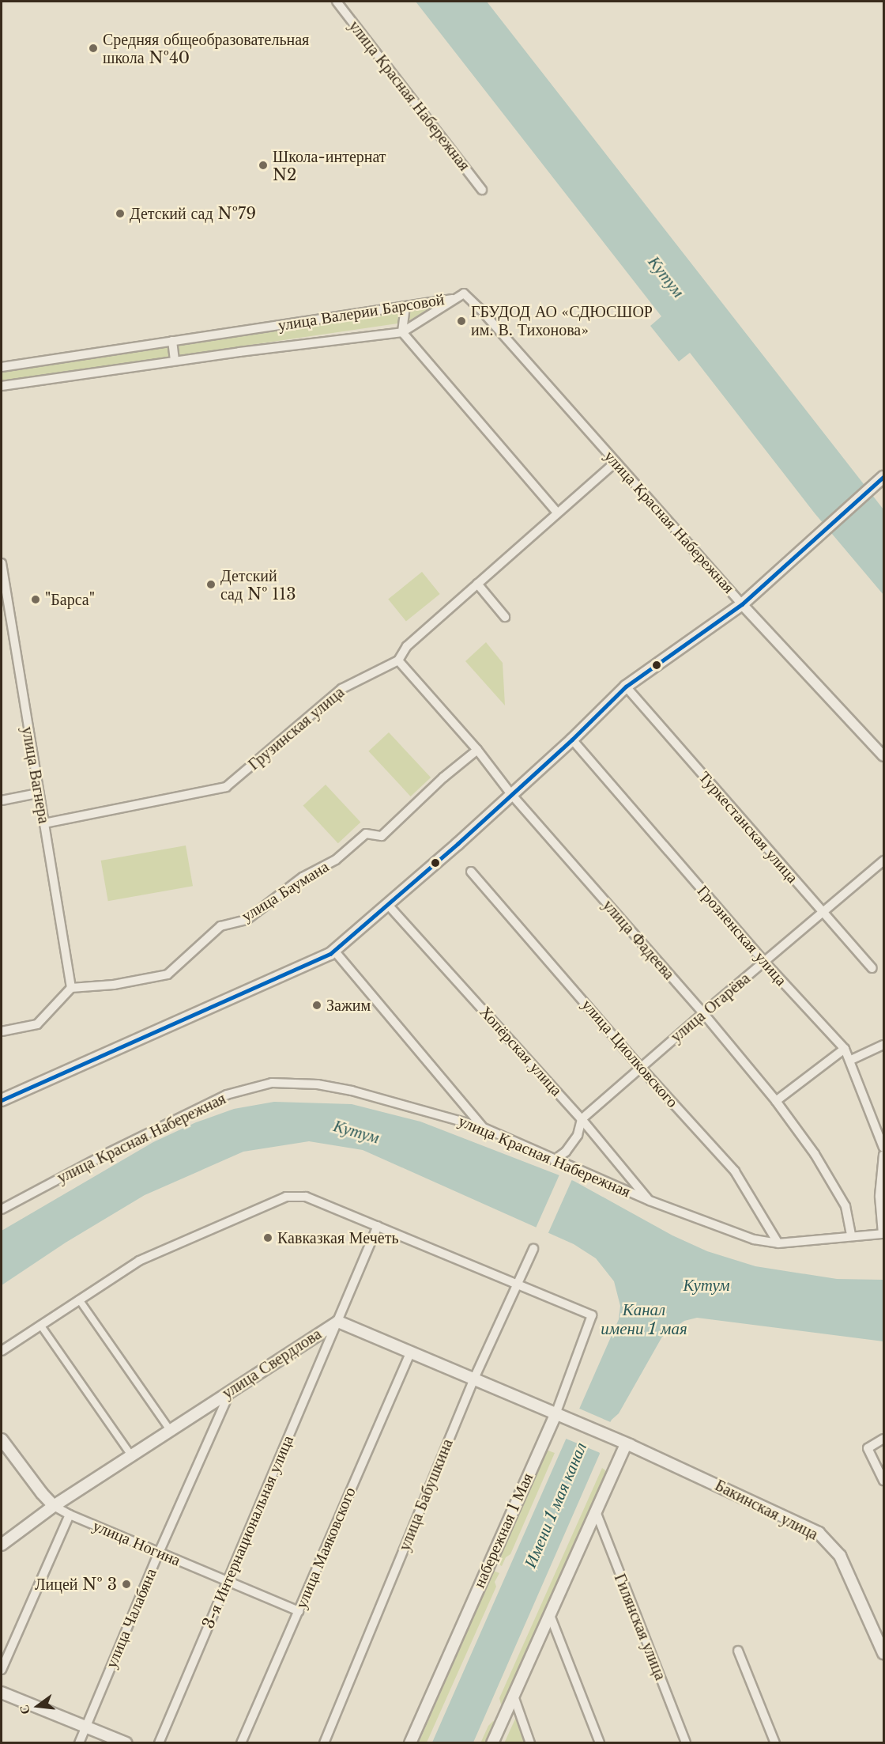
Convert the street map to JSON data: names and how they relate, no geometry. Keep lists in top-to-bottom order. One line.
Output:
{"streets":{"main road":["улица Свердлова","Бакинская улица","набережная 1 Мая","улица Ногина"],"street":["улица Красная Набережная","улица Валерии Барсовой","Грузинская улица","улица Вагнера","Туркестанская улица","улица Баумана","Грозненская улица","улица Фадеева","улица Огарёва","Хопёрская улица","улица Циолковского","улица Бабушкина","3-я Интернациональная улица","улица Маяковского","улица Чалабяна","Гилянская улица"]},"crossings":[["улица Красная Набережная","улица Валерии Барсовой"],["улица Красная Набережная","Грузинская улица"],["улица Красная Набережная","улица Фадеева"],["улица Красная Набережная","Хопёрская улица"],["улица Красная Набережная","улица Циолковского"],["Грузинская улица","улица Вагнера"],["Грузинская улица","улица Фадеева"],["улица Вагнера","улица Баумана"],["Туркестанская улица","улица Огарёва"],["улица Баумана","улица Фадеева"],["Грозненская улица","улица Огарёва"],["улица Фадеева","улица Огарёва"],["улица Огарёва","Хопёрская улица"],["улица Огарёва","улица Циолковского"],["улица Свердлова","улица Бабушкина"],["улица Свердлова","Бакинская улица"],["улица Свердлова","набережная 1 Мая"],["улица Свердлова","3-я Интернациональная улица"],["улица Свердлова","улица Ногина"],["улица Свердлова","улица Маяковского"],["улица Свердлова","улица Чалабяна"],["улица Бабушкина","набережная 1 Мая"],["Бакинская улица","набережная 1 Мая"],["3-я Интернациональная улица","улица Ногина"],["улица Ногина","улица Маяковского"],["улица Ногина","улица Чалабяна"]],"water":["Кутум","Канал имени 1 мая","Имени 1 мая канал"],"places":["Средняя общеобразовательная школа №40","Школа-интернат N2","Детский сад №79","ГБУДОД АО «СДЮСШОР им. В. Тихонова»","Детский сад № 113","\"Барса\"","Зажим","Кавказкая Мечеть","Лицей № 3"],"north":"left"}
